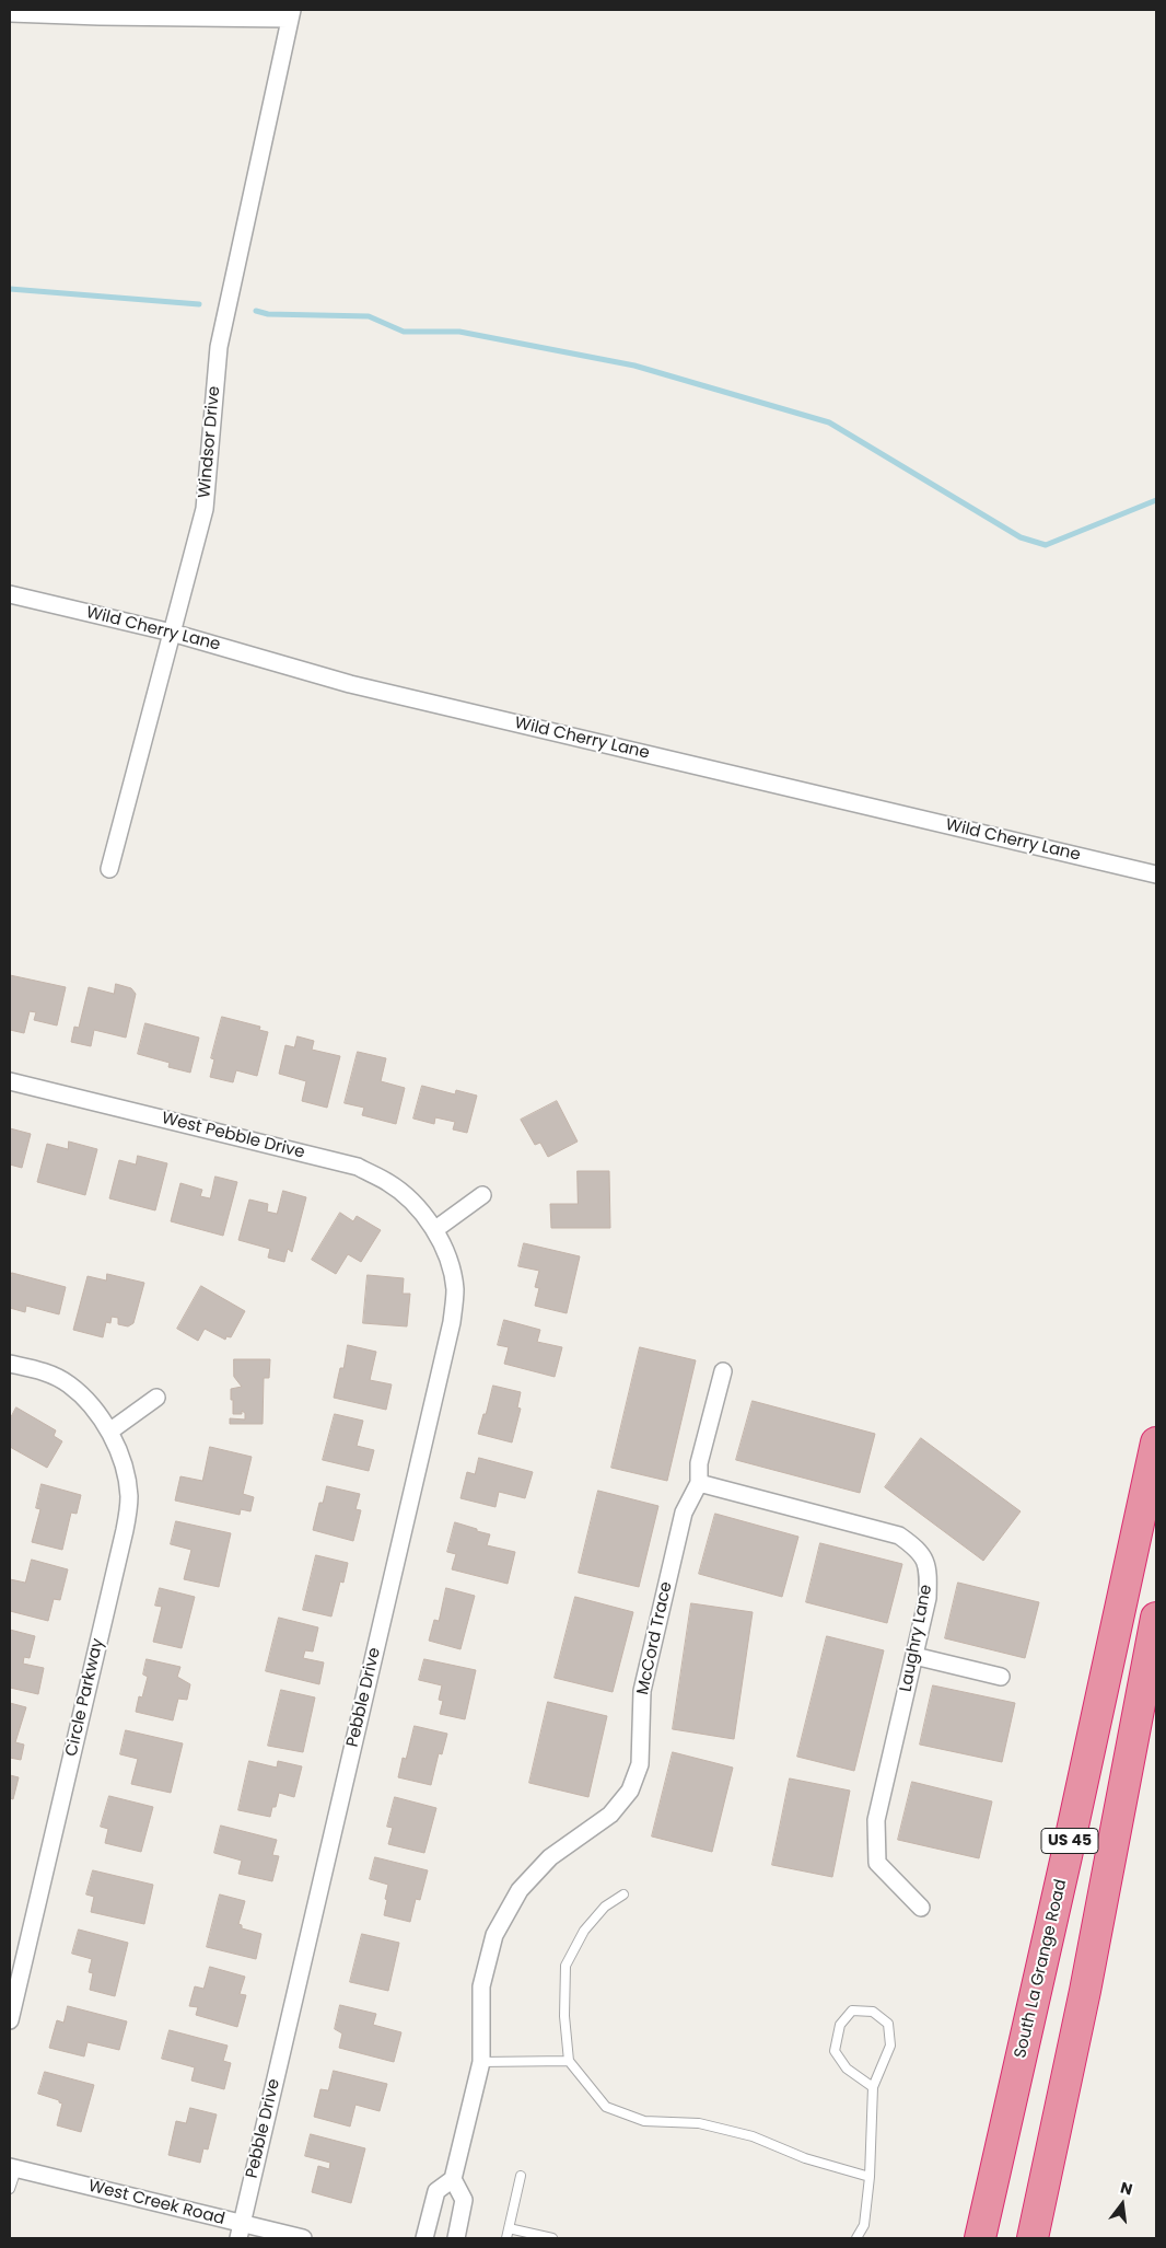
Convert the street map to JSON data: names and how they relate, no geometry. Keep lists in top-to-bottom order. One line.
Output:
{"streets":{"highway":["US 45","South La Grange Road"],"street":["Windsor Drive","Wild Cherry Lane","West Pebble Drive","McCord Trace","Laughry Lane","Circle Parkway","Pebble Drive","West Creek Road"]},"crossings":[["Windsor Drive","Wild Cherry Lane"],["West Pebble Drive","Pebble Drive"],["McCord Trace","Laughry Lane"],["Pebble Drive","West Creek Road"]],"north":"top"}
